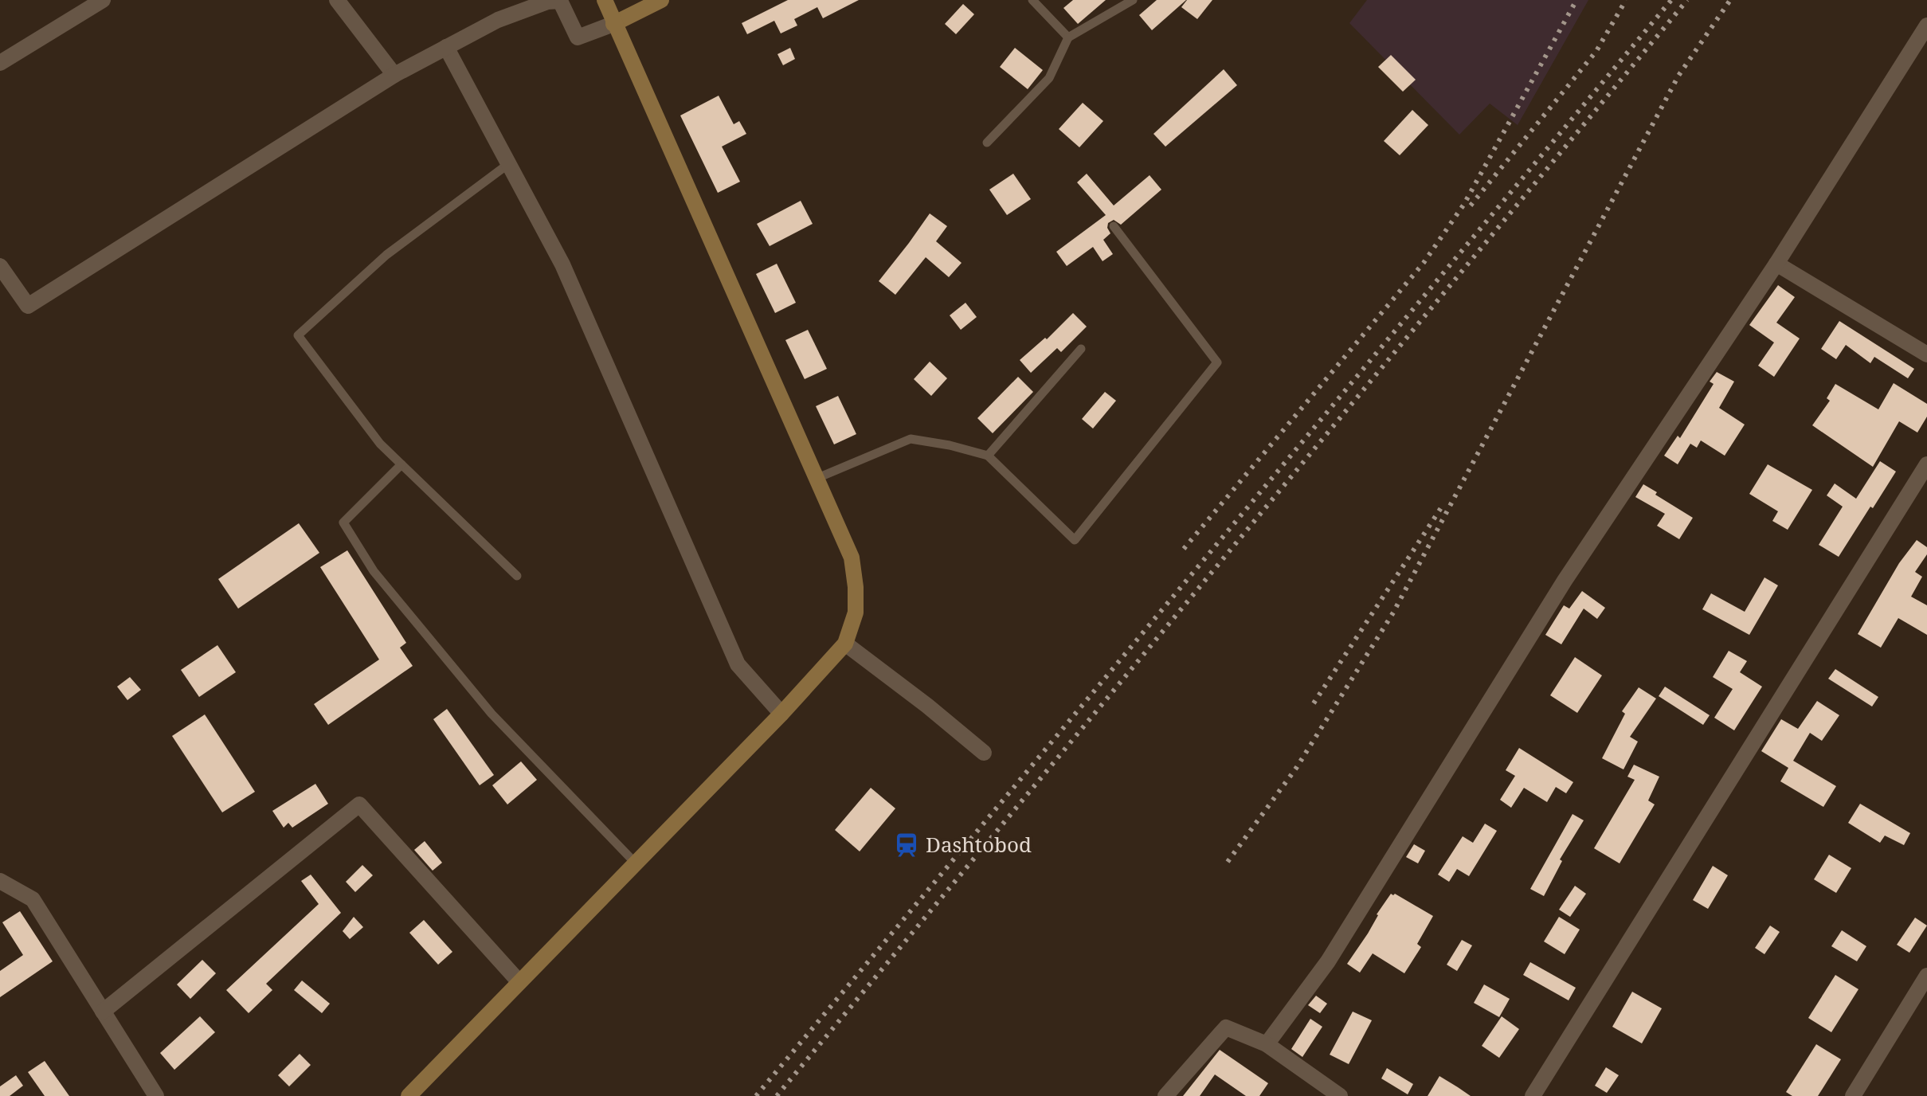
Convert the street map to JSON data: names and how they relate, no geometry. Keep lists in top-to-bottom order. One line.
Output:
{"places":{"station":["Dashtobod"]}}
